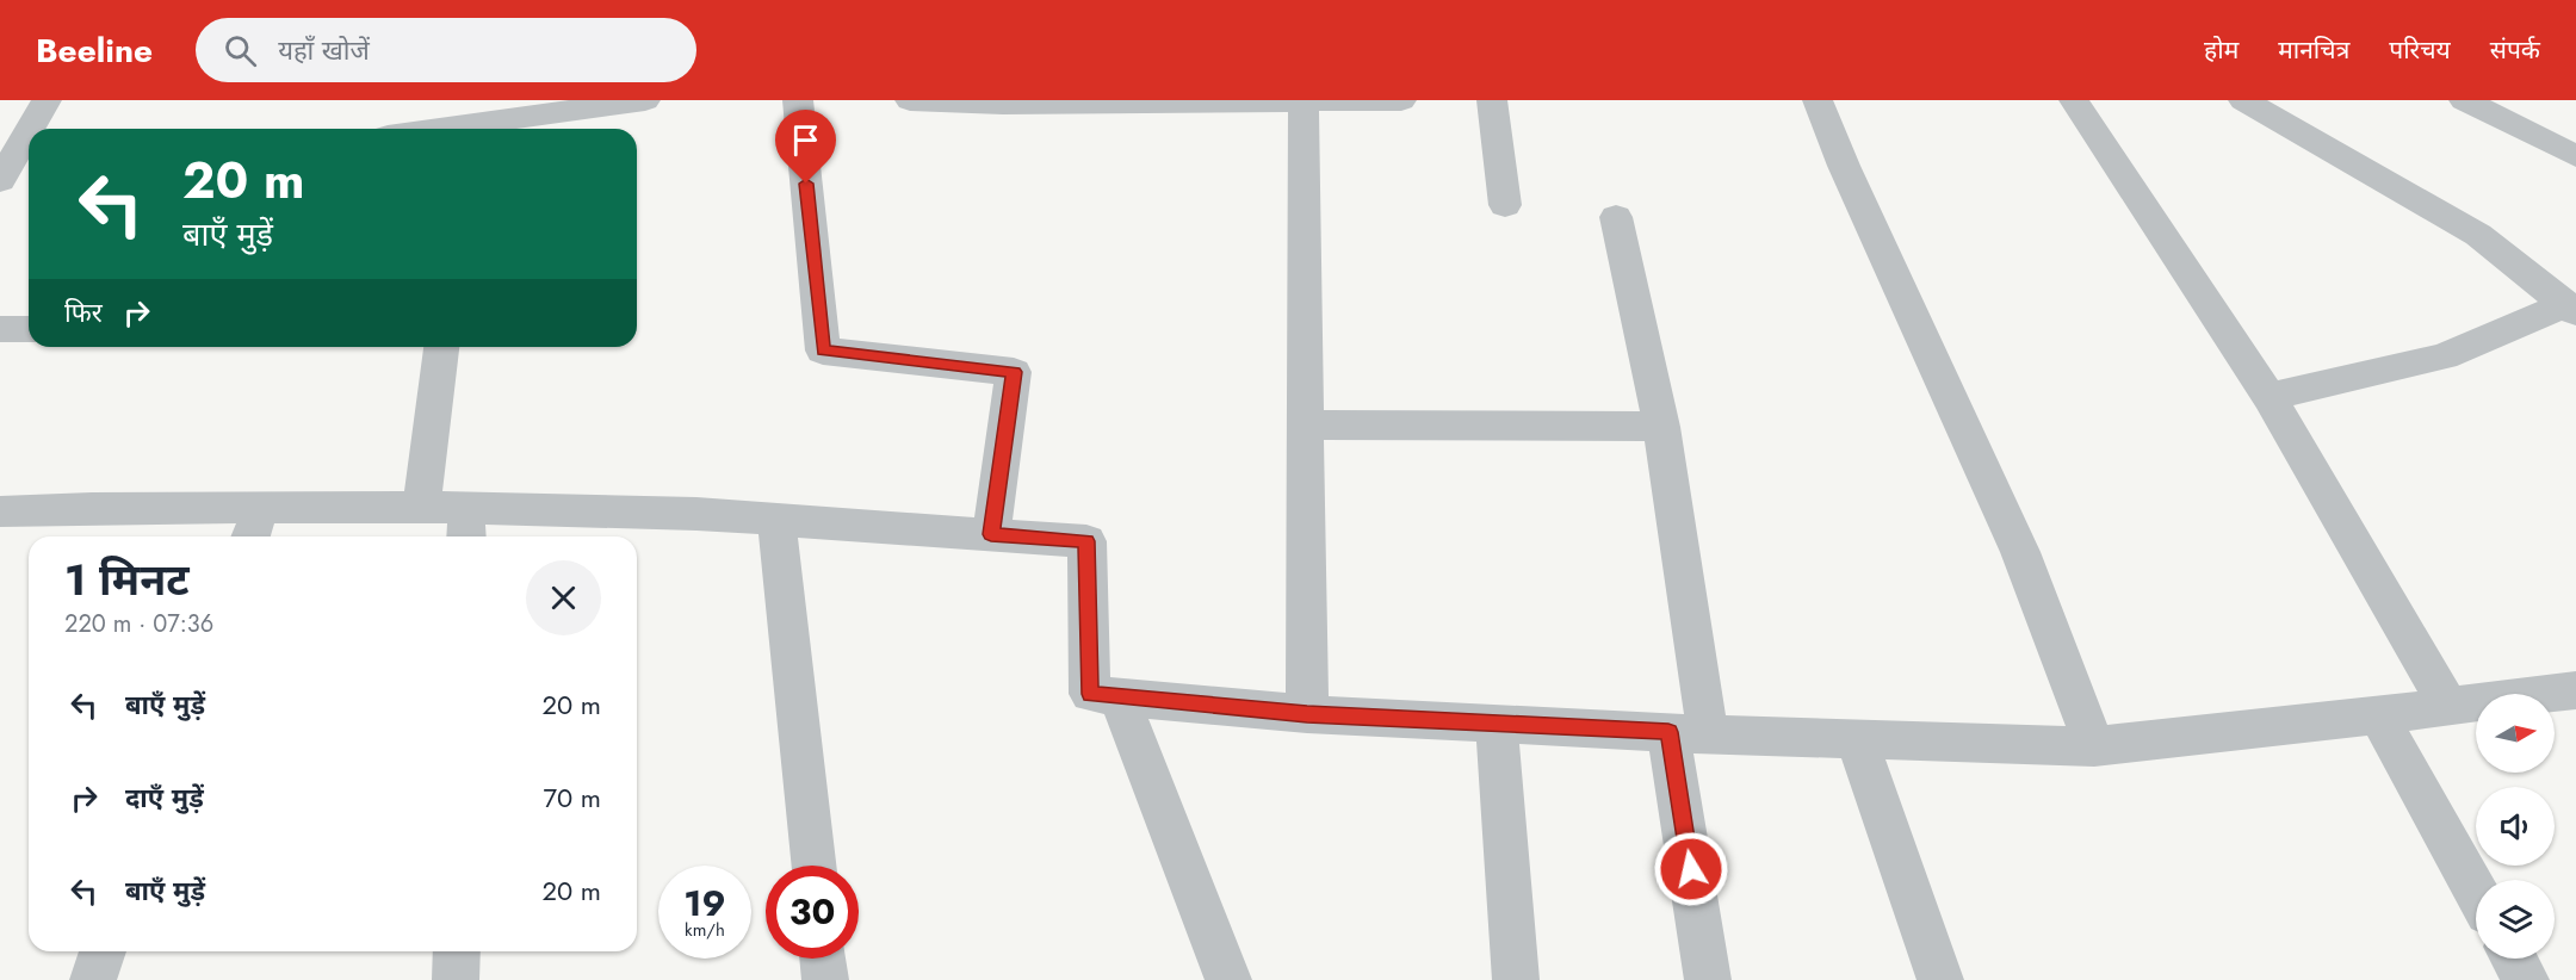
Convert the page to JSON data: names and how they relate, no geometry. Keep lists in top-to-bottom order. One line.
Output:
{"north":"right","page":{"header":"Beeline","search":"यहाँ खोजें","nav":["होम","मानचित्र","परिचय","संपर्क"],"turn":["20 m","बाएँ मुड़ें"],"then":"फिर","heading":["1 मिनट","220 m · 07:36"],"list":[{"name":"बाएँ मुड़ें","value":"20 m"},{"name":"दाएँ मुड़ें","value":"70 m"},{"name":"बाएँ मुड़ें","value":"20 m"}],"speed":"19 km/h","limit":"30"}}
